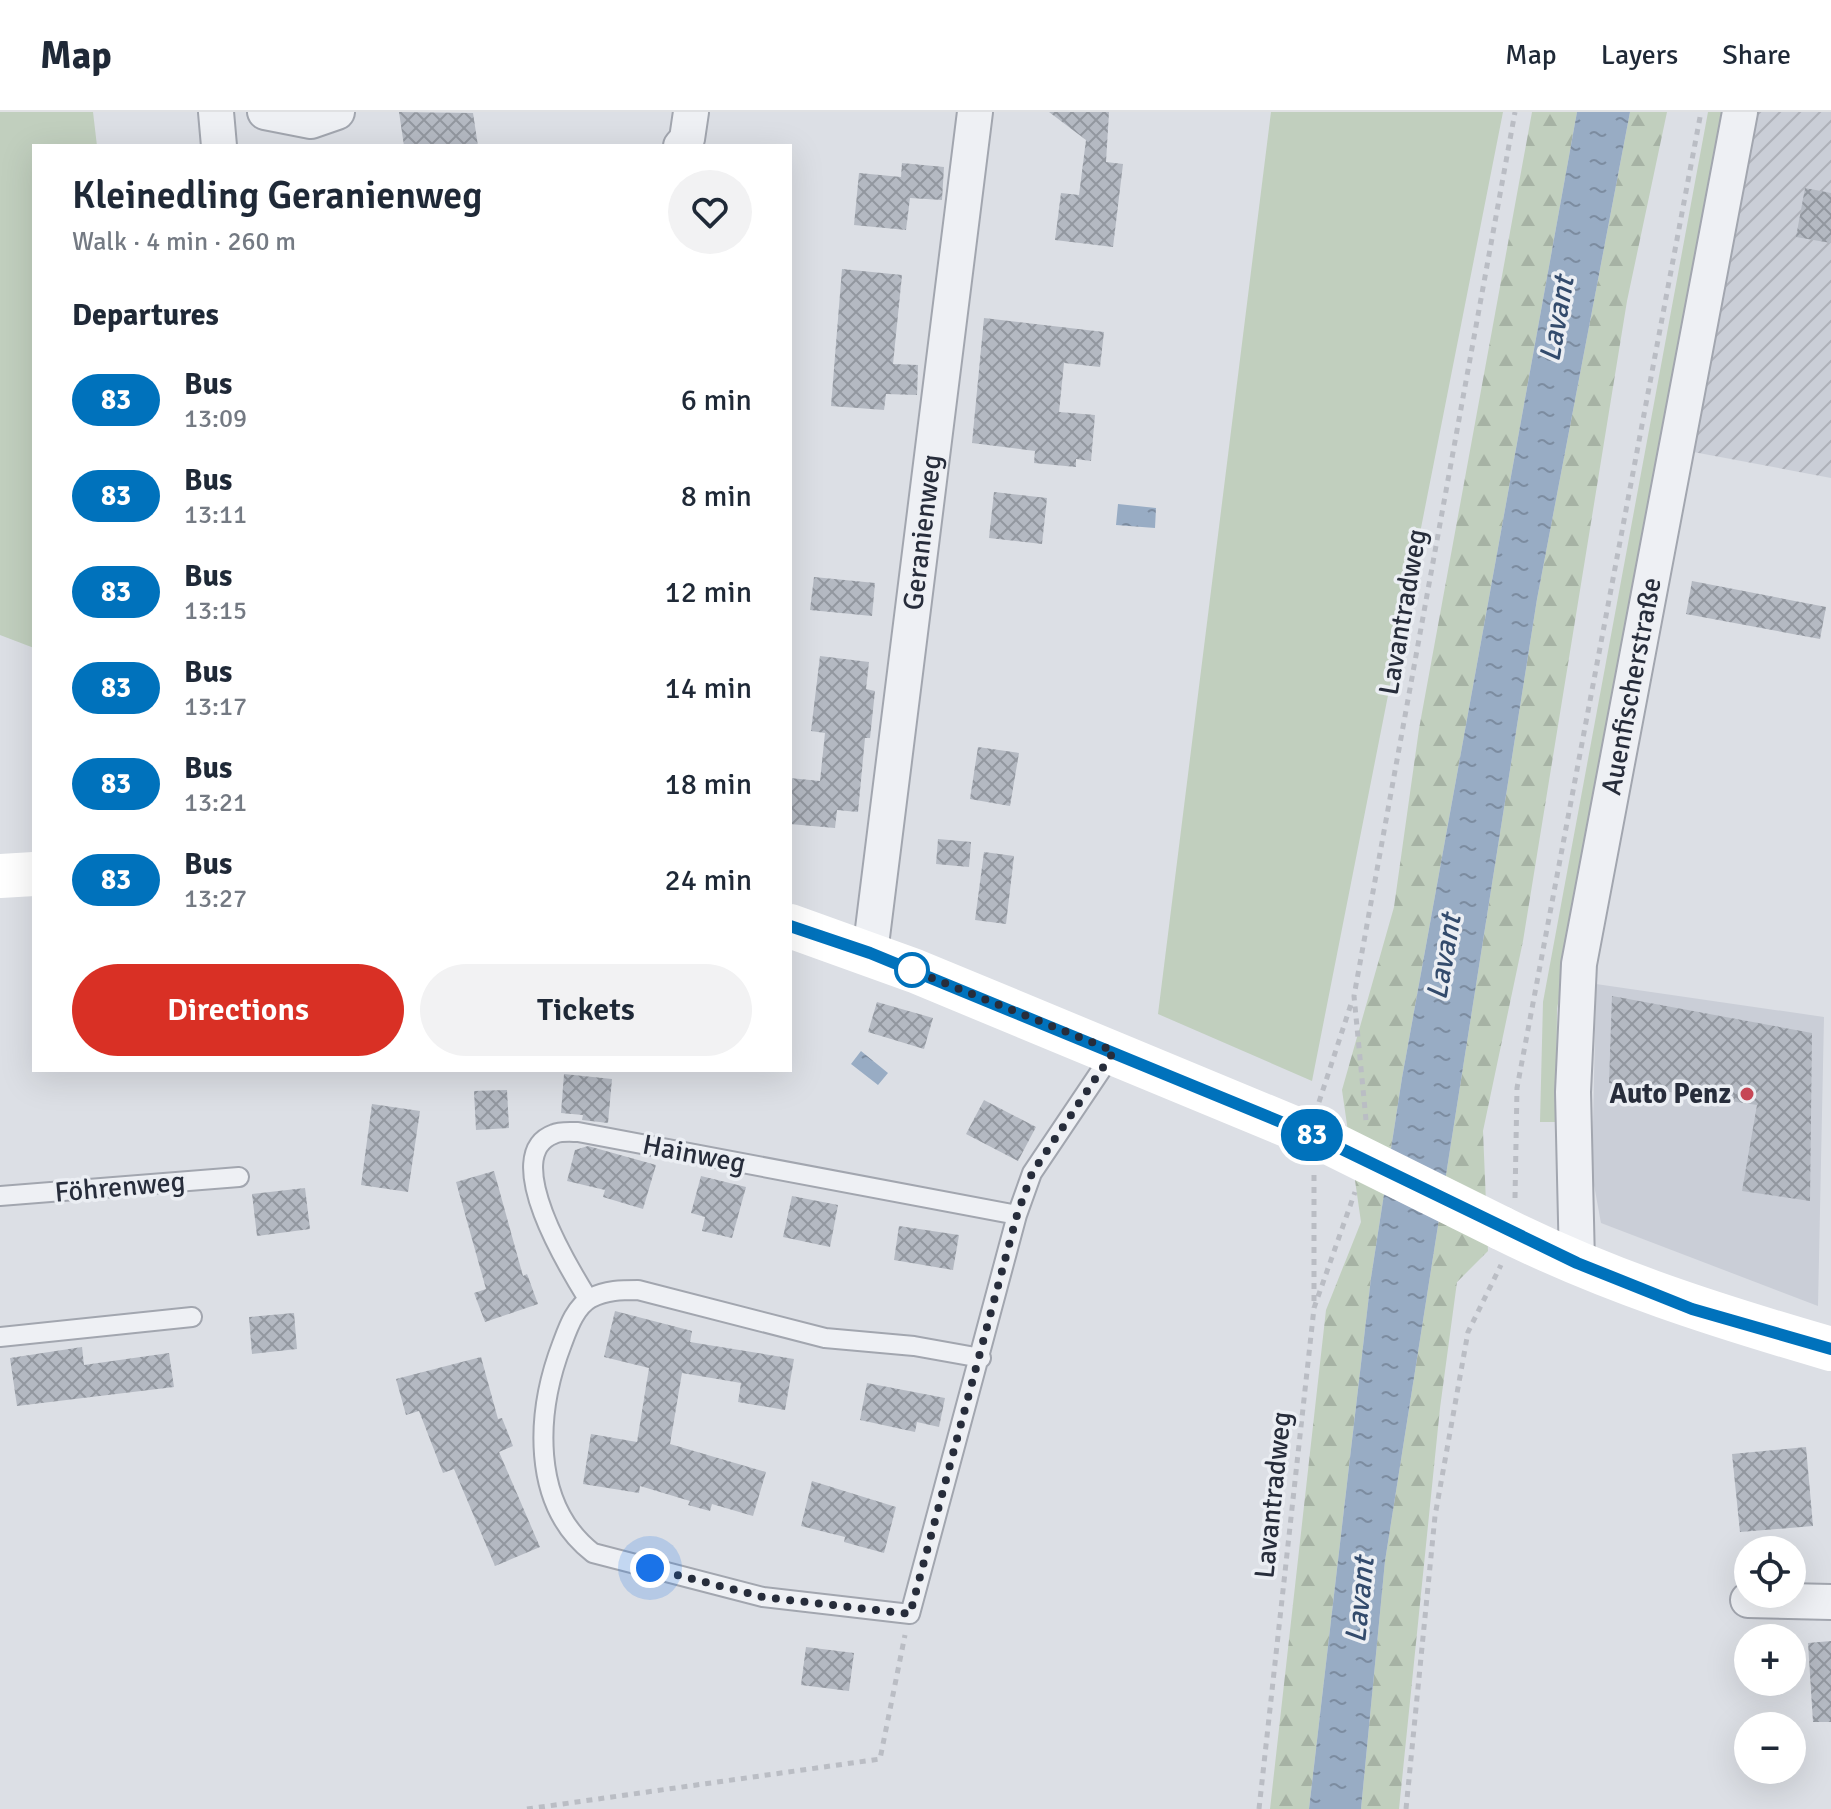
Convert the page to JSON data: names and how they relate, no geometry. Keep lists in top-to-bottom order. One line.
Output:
{"streets":{"street":["Geranienweg","Auenfischerstraße"],"lane":["Hainweg","Föhrenweg"],"path":["Lavantradweg"]},"water":["Lavant"],"places":["Auto Penz"],"lines":["bus line 83"],"page":{"header":"Map","nav":["Map","Layers","Share"],"on_map":"83","heading":[["Kleinedling Geranienweg","Walk · 4 min · 260 m"],"Departures"],"list":[{"mark":"83","name":"Bus","note":"13:09","value":"6 min"},{"mark":"83","name":"Bus","note":"13:11","value":"8 min"},{"mark":"83","name":"Bus","note":"13:15","value":"12 min"},{"mark":"83","name":"Bus","note":"13:17","value":"14 min"},{"mark":"83","name":"Bus","note":"13:21","value":"18 min"},{"mark":"83","name":"Bus","note":"13:27","value":"24 min"}],"buttons":["Directions","Tickets"],"map_buttons":["+","−"]}}
